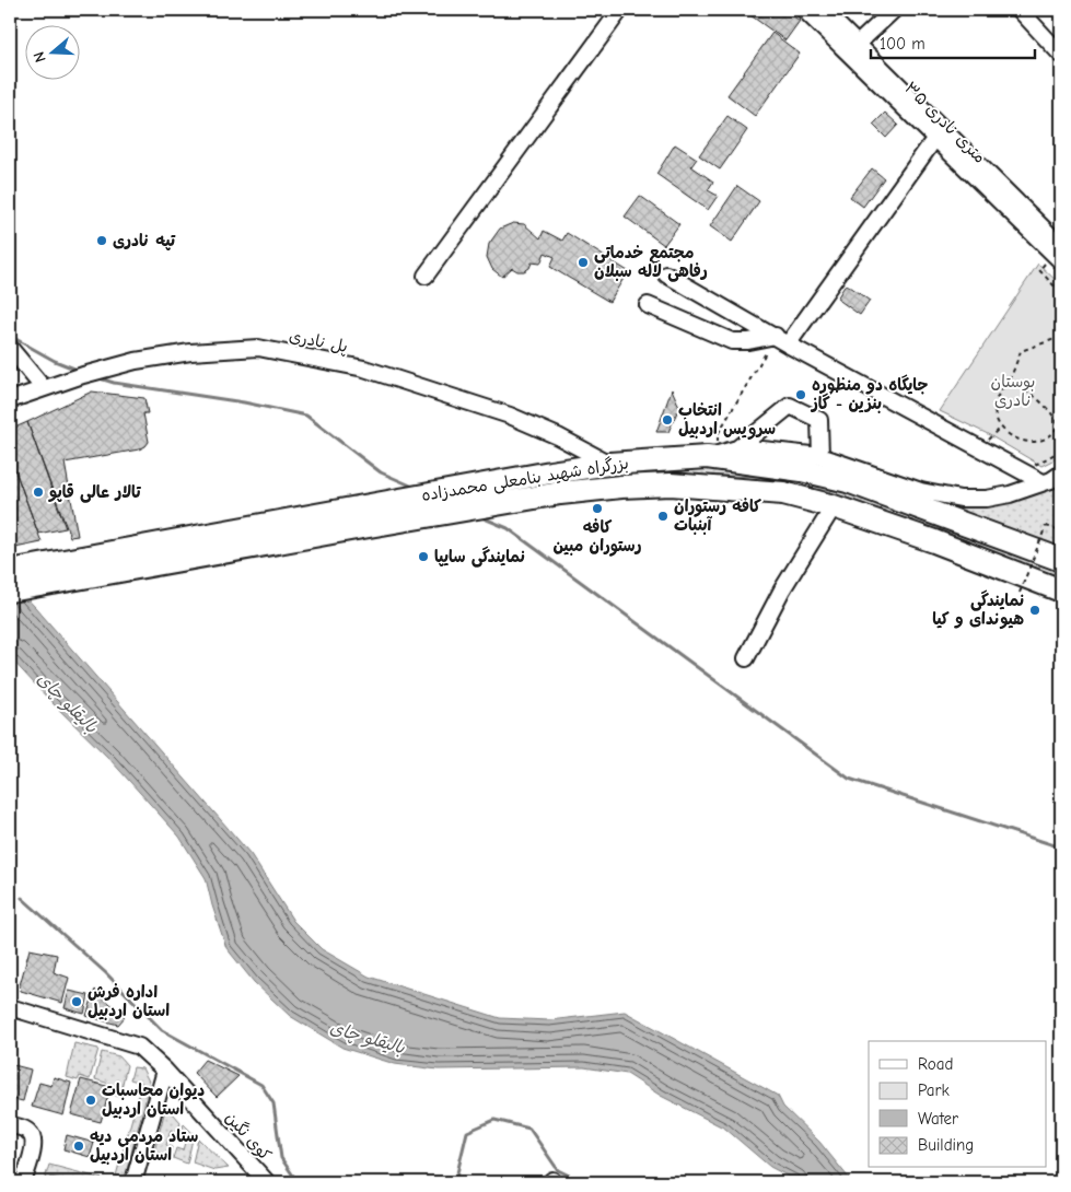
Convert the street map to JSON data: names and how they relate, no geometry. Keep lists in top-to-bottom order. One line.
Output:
{"streets":{"highway":["بزرگراه شهید بنامعلی محمدزاده"],"street":["۳۵ متری نادری","پل نادری","کوی نگین"]},"crossings":[["پل نادری","بزرگراه شهید بنامعلی محمدزاده"]],"water":["بالیقلو چای"],"parks":["بوستان نادری"],"places":["تپه نادری","مجتمع خدماتی رفاهی لاله سبلان","جایگاه دو منظوره بنزین - گاز","انتخاب سرویس اردبیل","تالار عالی قاپو","کافه رستوران مبین","کافه رستوران آبنبات","نمایندگی سایپا","نمایندگی هیوندای و کیا","اداره فرش استان اردبیل","دیوان محاسبات استان اردبیل","ستاد مردمی دیه استان اردبیل"],"legend":["Road","Park","Water","Building"],"scale_bar":"100 m","north":"left"}
